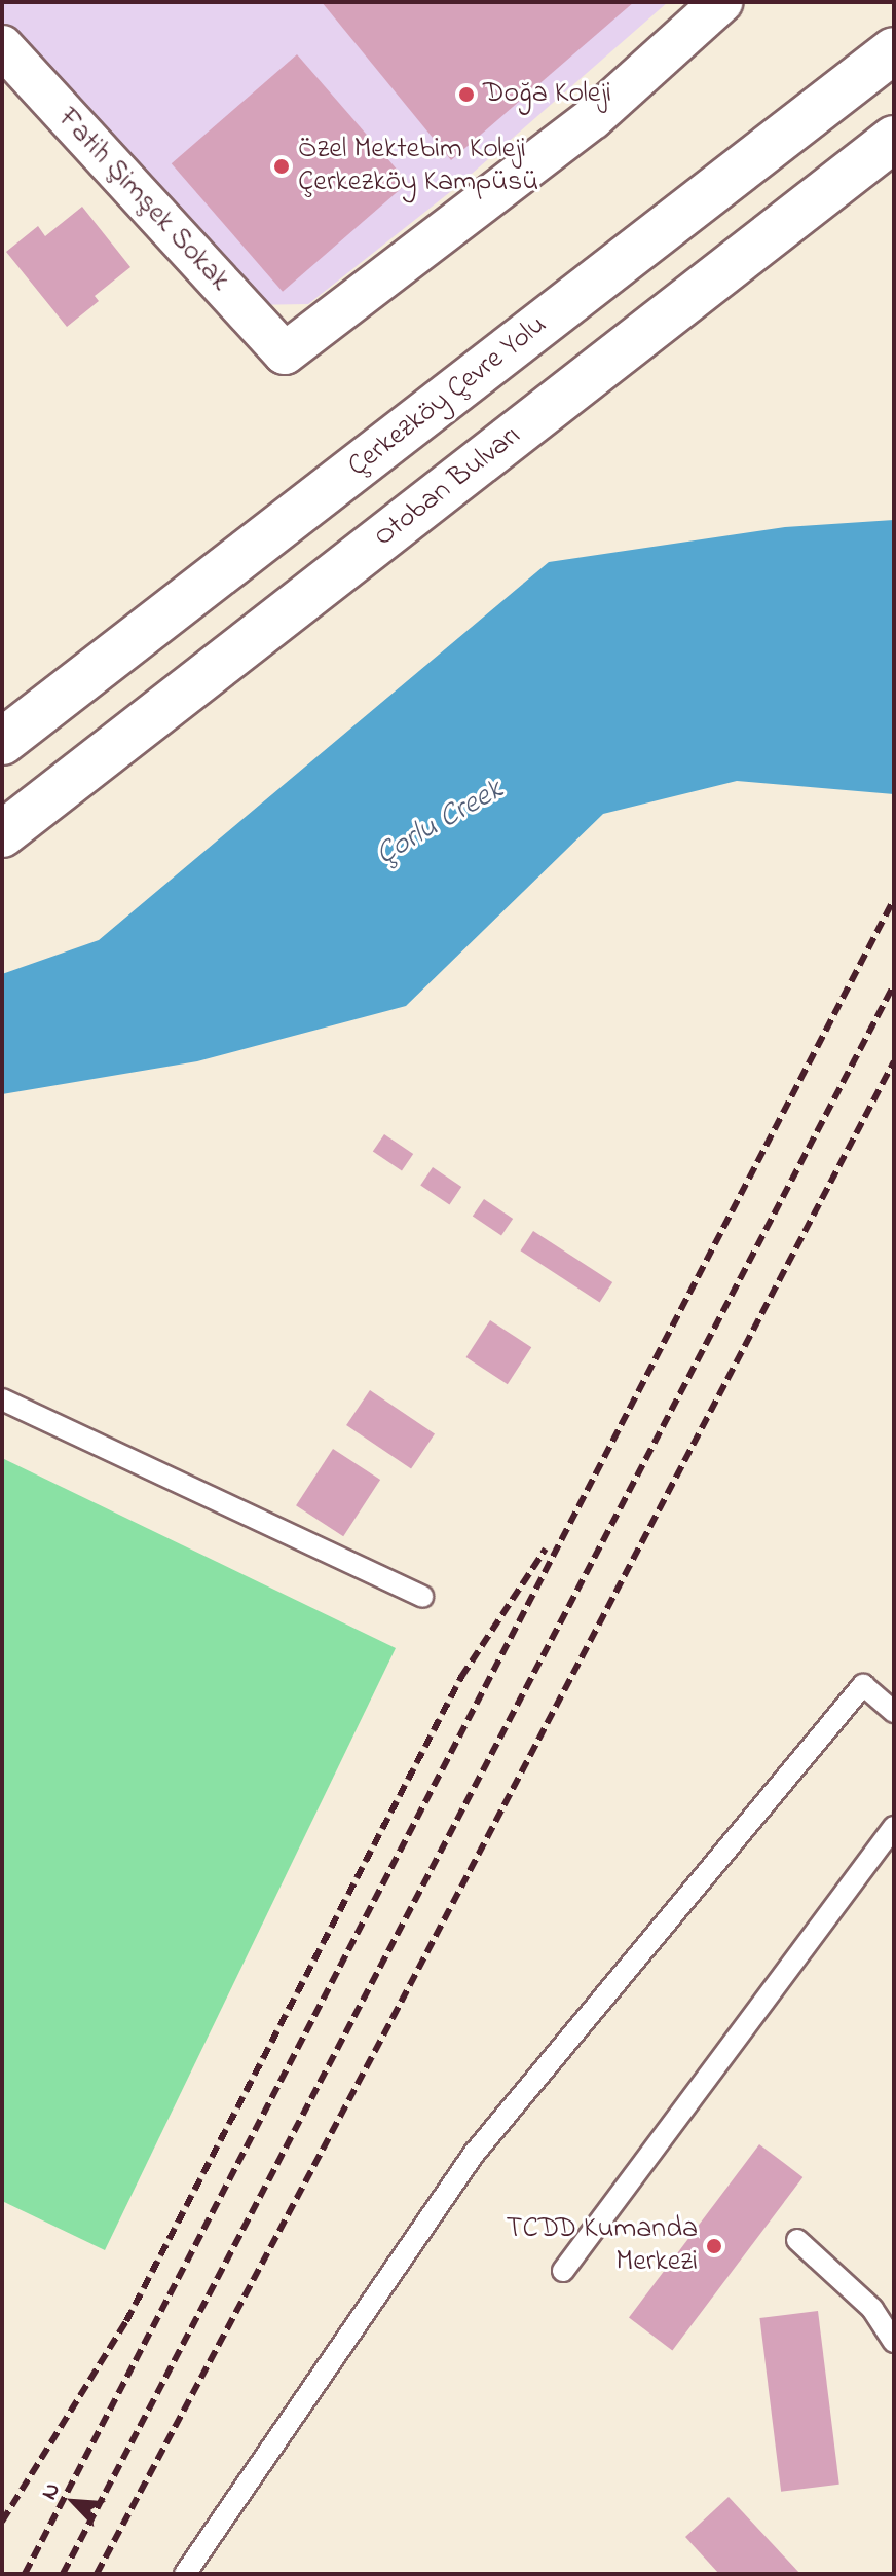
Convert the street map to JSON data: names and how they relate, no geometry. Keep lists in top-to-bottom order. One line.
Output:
{"streets":{"highway":["Çerkezköy Çevre Yolu","Otoban Bulvarı"],"street":["Fatih Şimşek Sokak"]},"water":["Çorlu Creek"],"places":["Doğa Koleji","Özel Mektebim Koleji Çerkezköy Kampüsü","TCDD Kumanda Merkezi"],"north":"top left"}
